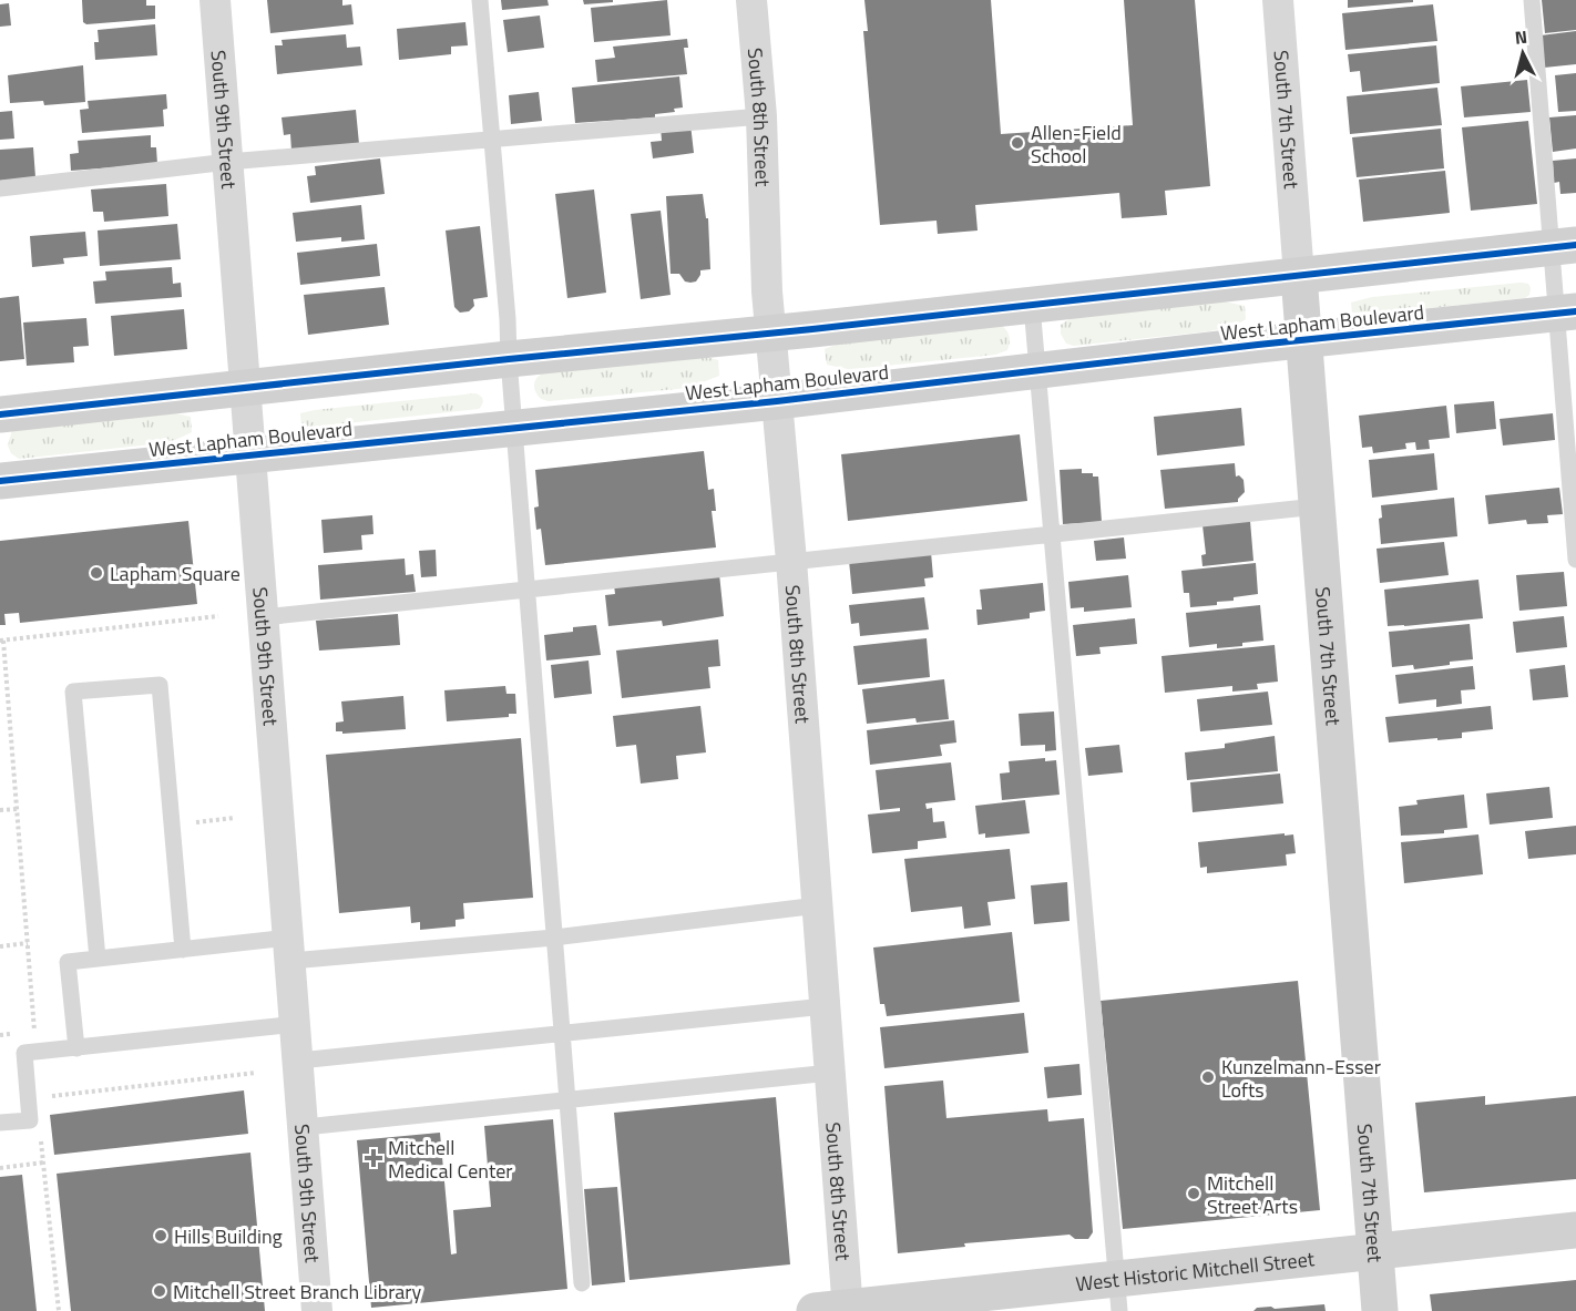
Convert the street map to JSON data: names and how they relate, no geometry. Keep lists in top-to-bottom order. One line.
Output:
{"streets":{"street":["South 9th Street","South 8th Street","South 7th Street","West Lapham Boulevard","West Historic Mitchell Street"]},"crossings":[["South 9th Street","West Lapham Boulevard"],["South 8th Street","West Lapham Boulevard"],["South 8th Street","West Historic Mitchell Street"],["South 7th Street","West Lapham Boulevard"],["South 7th Street","West Historic Mitchell Street"]],"places":{"other":["Allen-Field School","Lapham Square","Kunzelmann-Esser Lofts","Mitchell Street Arts","Hills Building","Mitchell Street Branch Library"],"health":["Mitchell Medical Center"]},"north":"top"}
